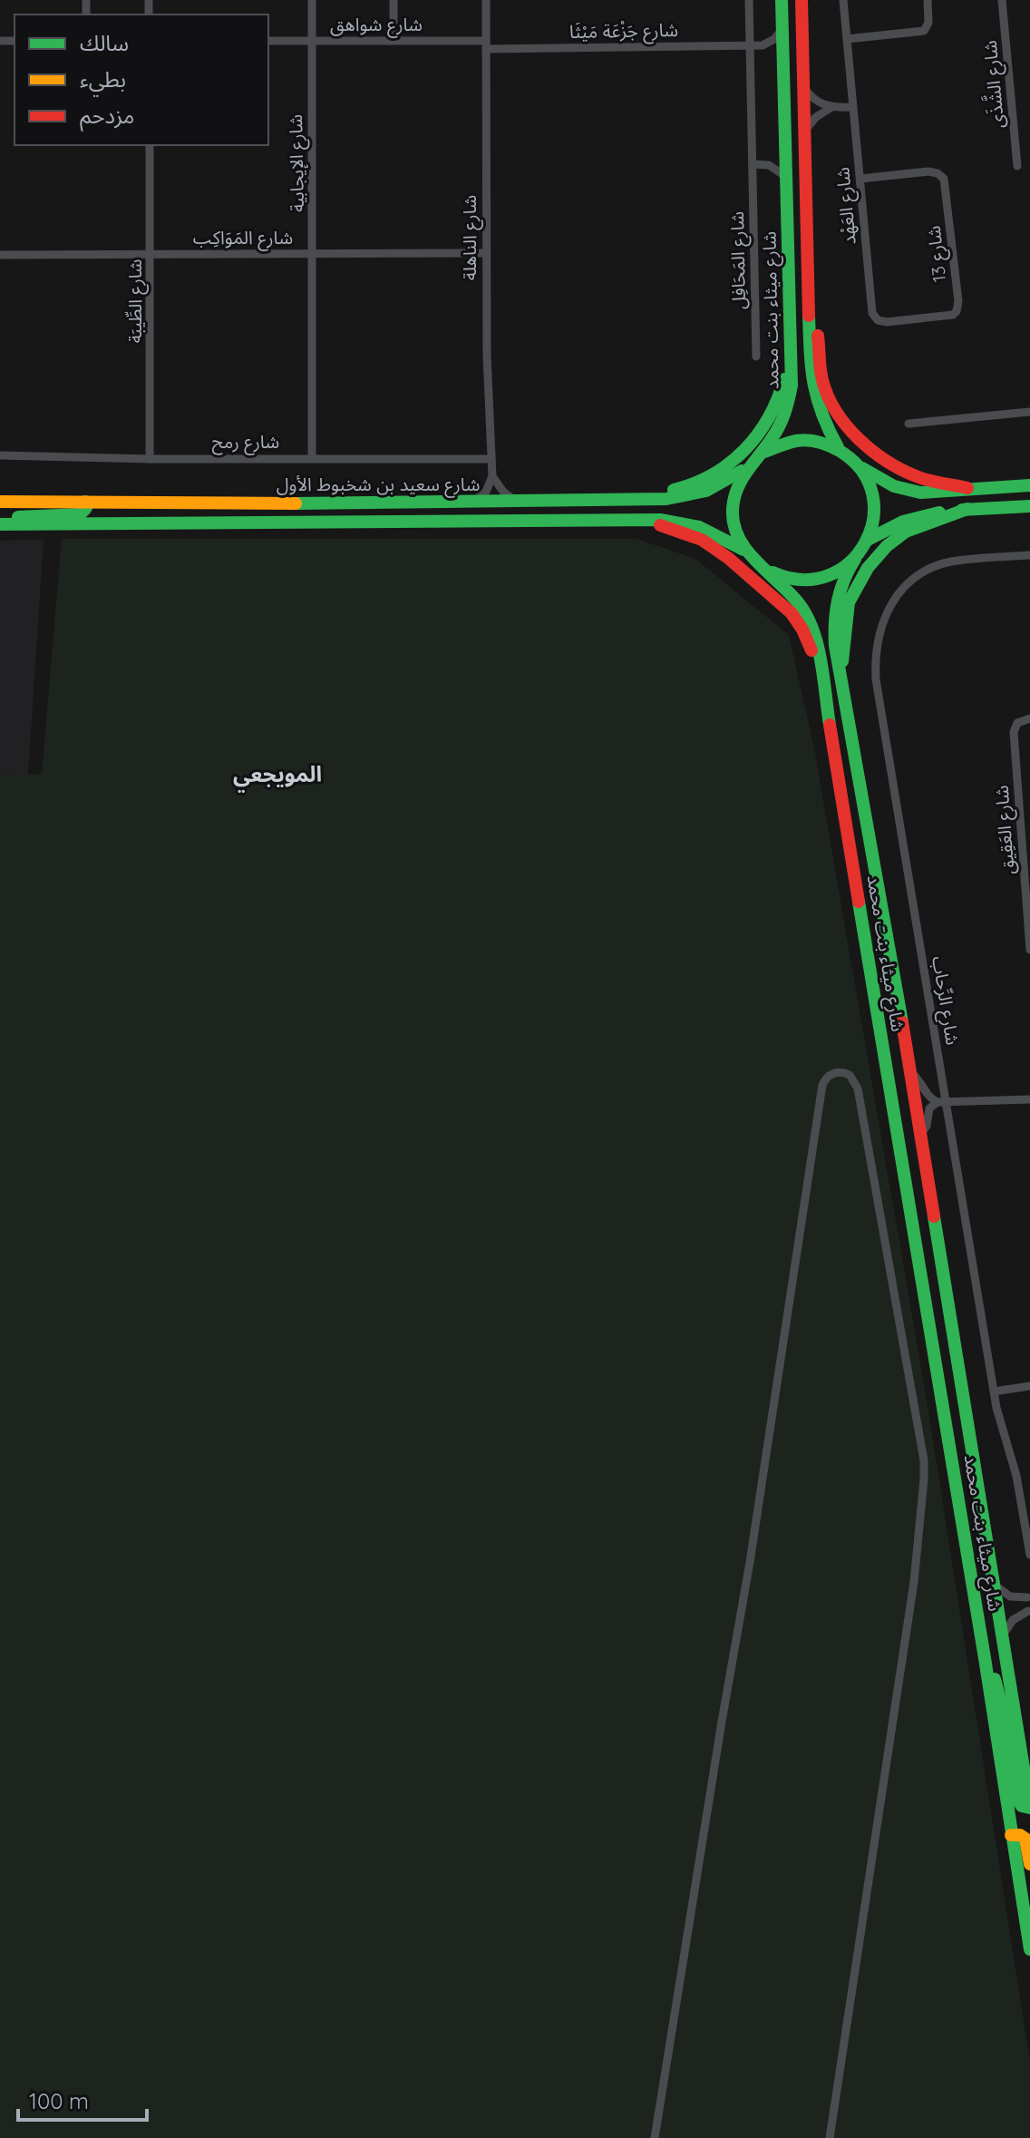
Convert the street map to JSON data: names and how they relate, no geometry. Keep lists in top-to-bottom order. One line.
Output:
{"streets":{"main road":["شارع ميثاء بنت محمد","شارع سعيد بن شخبوط الأول"],"street":["شارع شواهق","شارع جَزْعَة مَيْثَا","شارع الشَّذَى","شارع الإيجابية","شارع العَهْد","شارع المَوَاكِب","شارع الناهلة","شارع 13","شارع المَحَافِل","شارع الطِّيبَة","شارع رمح","شارع العَقِيق","شارع الرِّحاب"]},"crossings":[["شارع شواهق","شارع جَزْعَة مَيْثَا"],["شارع شواهق","شارع الإيجابية"],["شارع شواهق","شارع الناهلة"],["شارع جَزْعَة مَيْثَا","شارع الناهلة"],["شارع جَزْعَة مَيْثَا","شارع المَحَافِل"],["شارع الإيجابية","شارع المَوَاكِب"],["شارع الإيجابية","شارع رمح"],["شارع العَهْد","شارع 13"],["شارع المَوَاكِب","شارع الناهلة"],["شارع المَوَاكِب","شارع الطِّيبَة"],["شارع الناهلة","شارع رمح"],["شارع الطِّيبَة","شارع رمح"],["شارع ميثاء بنت محمد","شارع سعيد بن شخبوط الأول"]],"districts":["المويجعي"],"legend":["سالك","بطيء","مزدحم"],"scale_bar":"100 m"}
